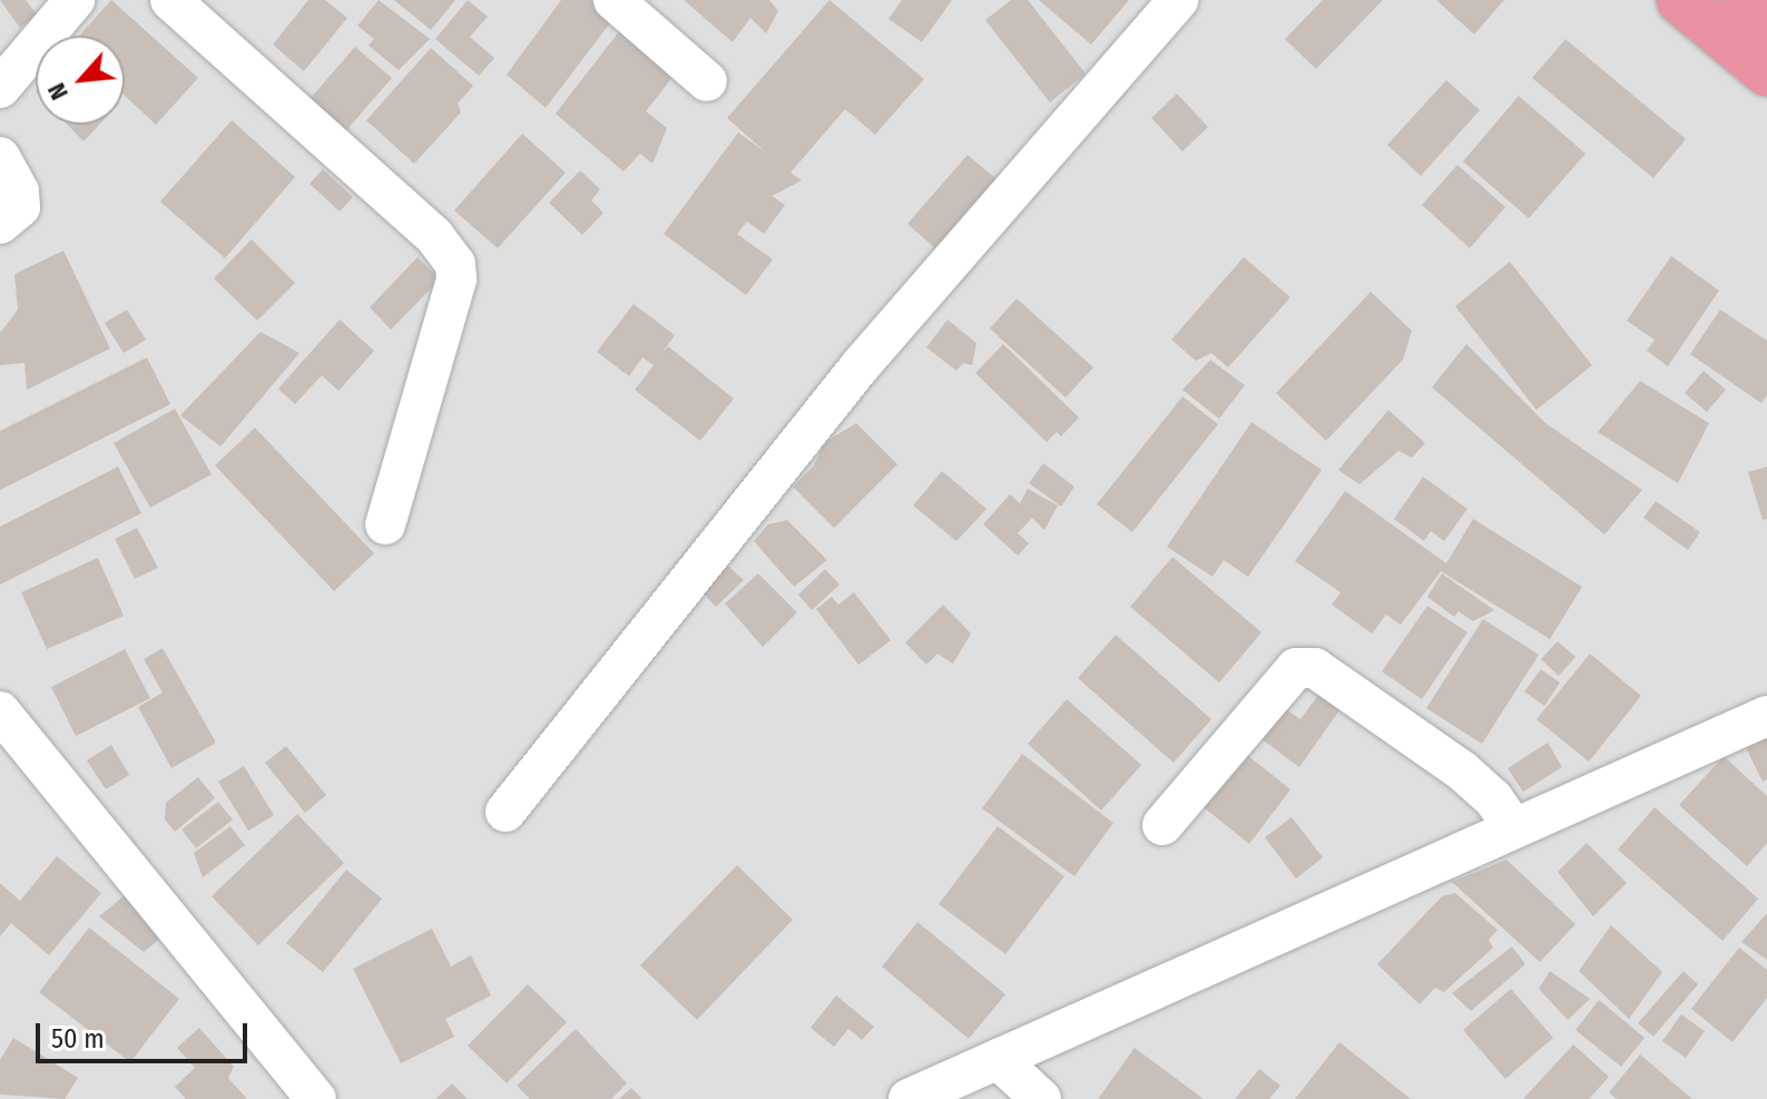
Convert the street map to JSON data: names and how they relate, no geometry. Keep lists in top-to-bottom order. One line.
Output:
{"scale_bar":"50 m","north":"bottom left"}
